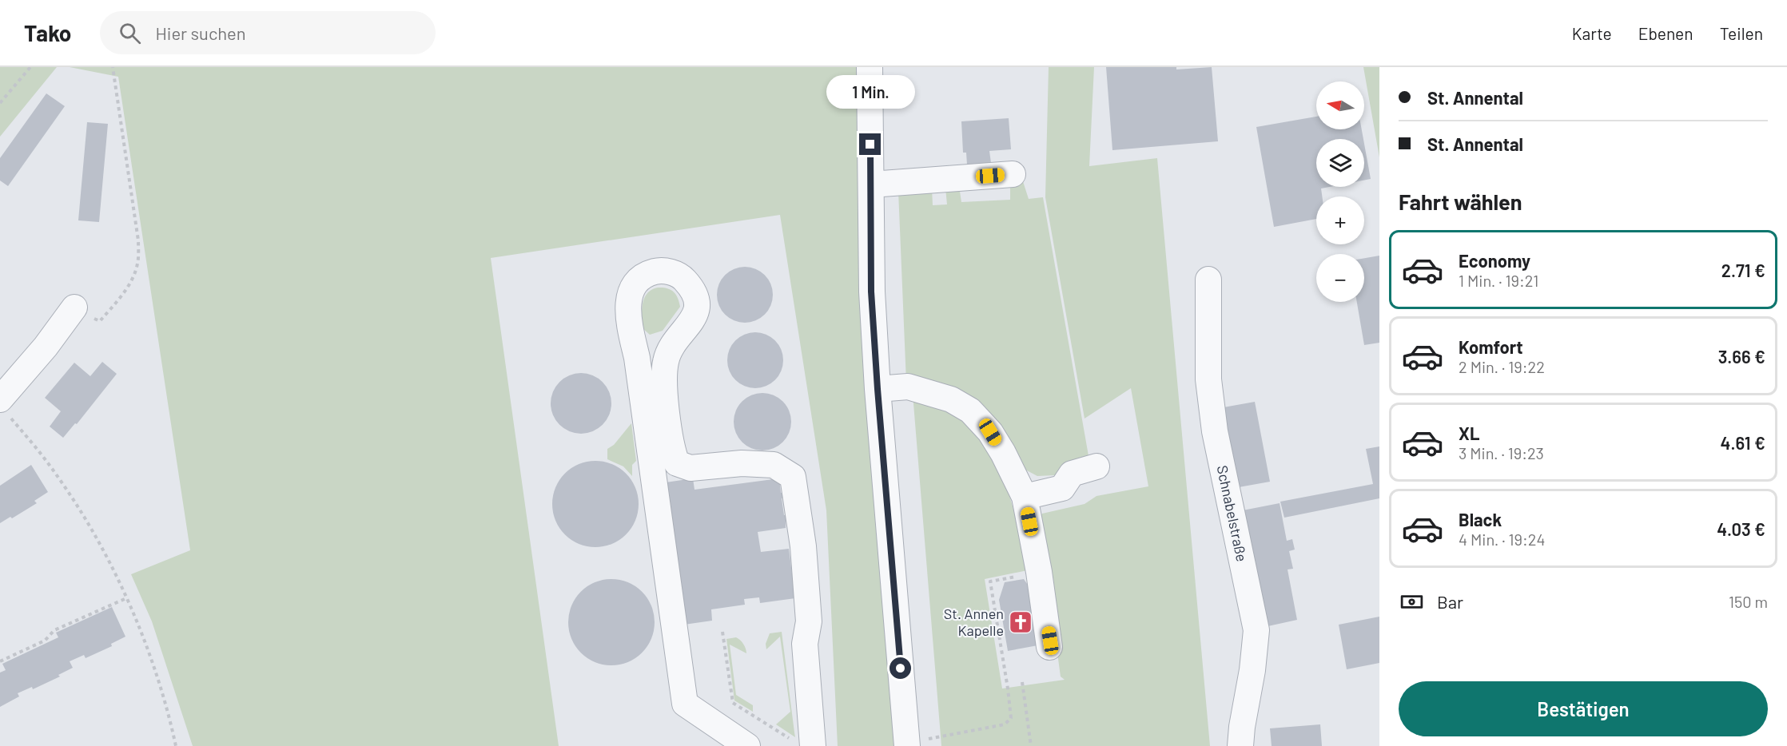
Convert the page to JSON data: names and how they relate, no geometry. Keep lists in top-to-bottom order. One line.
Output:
{"streets":{"street":["Schnabelstraße"]},"places":{"church":["St. Annen Kapelle"]},"north":"left","page":{"header":"Tako","search":"Hier suchen","nav":["Karte","Ebenen","Teilen"],"banner":["St. Annental","St. Annental"],"bubble":"1 Min.","map_buttons":["+","−"],"heading":"Fahrt wählen","list":[{"name":"Economy","note":"1 Min. · 19:21","value":"2.71 €"},{"name":"Komfort","note":"2 Min. · 19:22","value":"3.66 €"},{"name":"XL","note":"3 Min. · 19:23","value":"4.61 €"},{"name":"Black","note":"4 Min. · 19:24","value":"4.03 €"}],"pay":["Bar","150 m"],"buttons":"Bestätigen"}}
